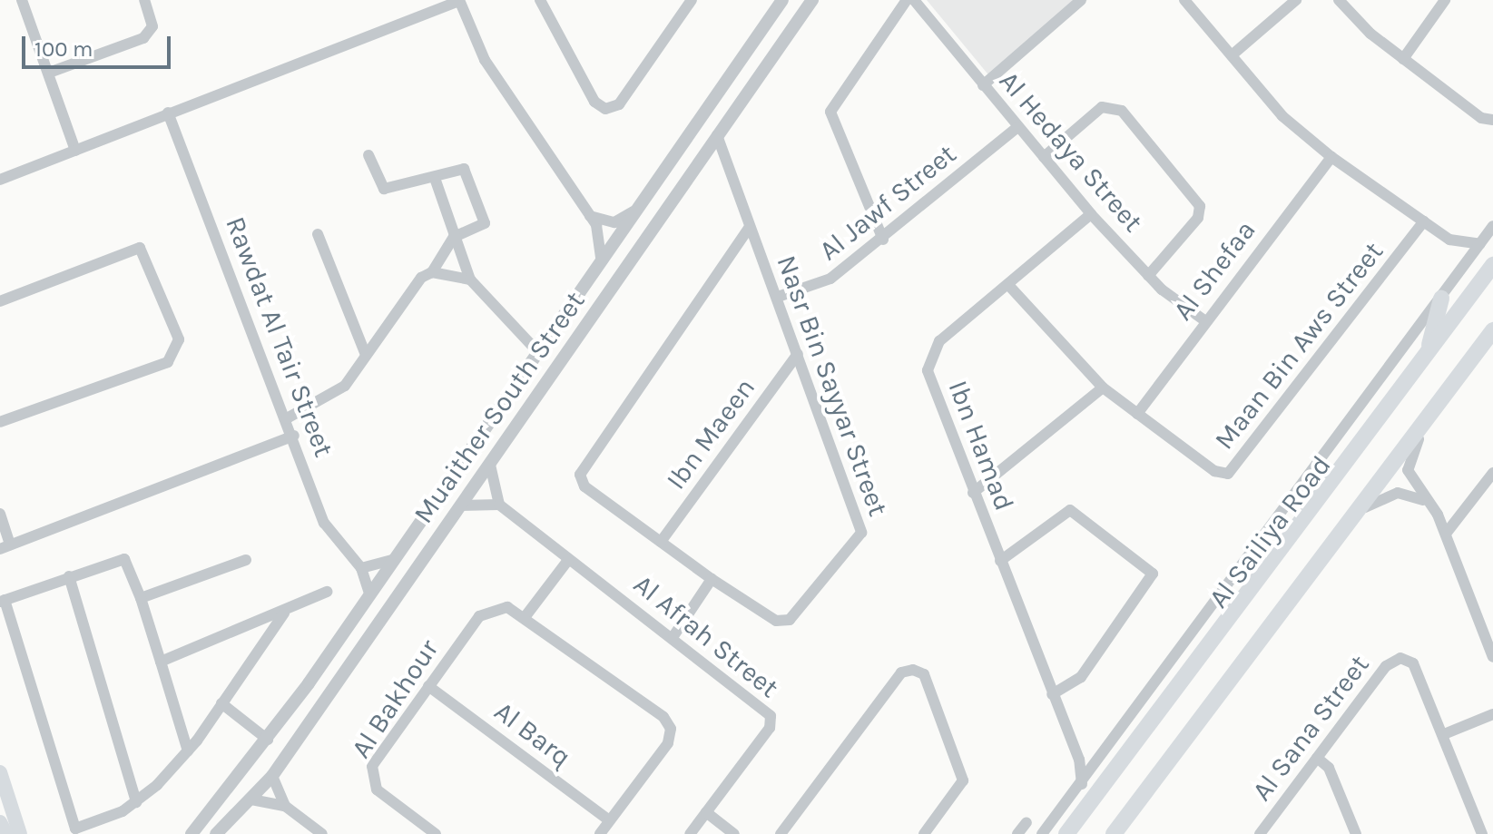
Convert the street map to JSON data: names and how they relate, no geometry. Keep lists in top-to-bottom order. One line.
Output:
{"streets":{"main road":["Al Sailiya Road"],"street":["Al Hedaya Street","Al Jawf Street","Al Shefaa","Rawdat Al Tair Street","Maan Bin Aws Street","Nasr Bin Sayyar Street","Muaither South Street","Ibn Maeen","Ibn Hamad","Al Afrah Street","Al Bakhour","Al Sana Street","Al Barq"]},"crossings":[["Al Hedaya Street","Al Jawf Street"],["Al Hedaya Street","Al Shefaa"],["Al Hedaya Street","Ibn Hamad"],["Al Jawf Street","Nasr Bin Sayyar Street"],["Al Shefaa","Maan Bin Aws Street"],["Rawdat Al Tair Street","Muaither South Street"],["Maan Bin Aws Street","Ibn Hamad"],["Nasr Bin Sayyar Street","Muaither South Street"],["Nasr Bin Sayyar Street","Ibn Maeen"],["Ibn Hamad","Al Sailiya Road"],["Al Bakhour","Al Barq"]],"scale_bar":"100 m"}
